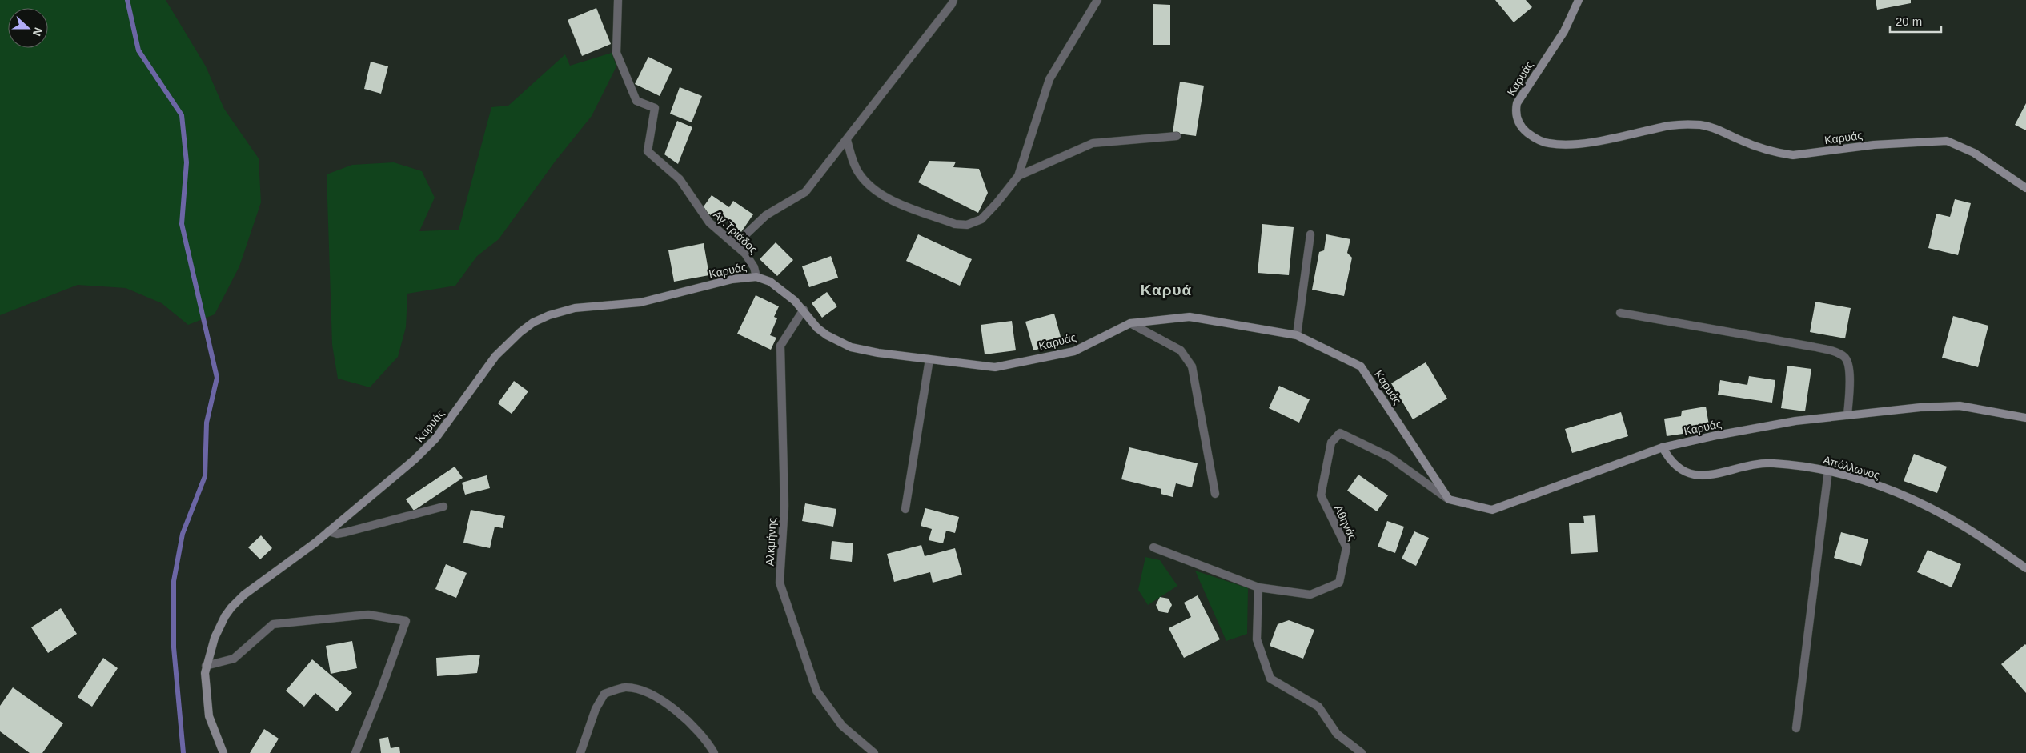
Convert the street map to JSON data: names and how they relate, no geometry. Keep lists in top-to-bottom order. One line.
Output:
{"streets":{"street":["Καρυάς","Αγ.Τριάδος","Απόλλωνος","Αθηνάς","Αλκμήνης"]},"crossings":[["Καρυάς","Αγ.Τριάδος"],["Καρυάς","Απόλλωνος"],["Καρυάς","Αθηνάς"],["Καρυάς","Αλκμήνης"]],"districts":["Καρυά"],"scale_bar":"20 m","north":"right"}
